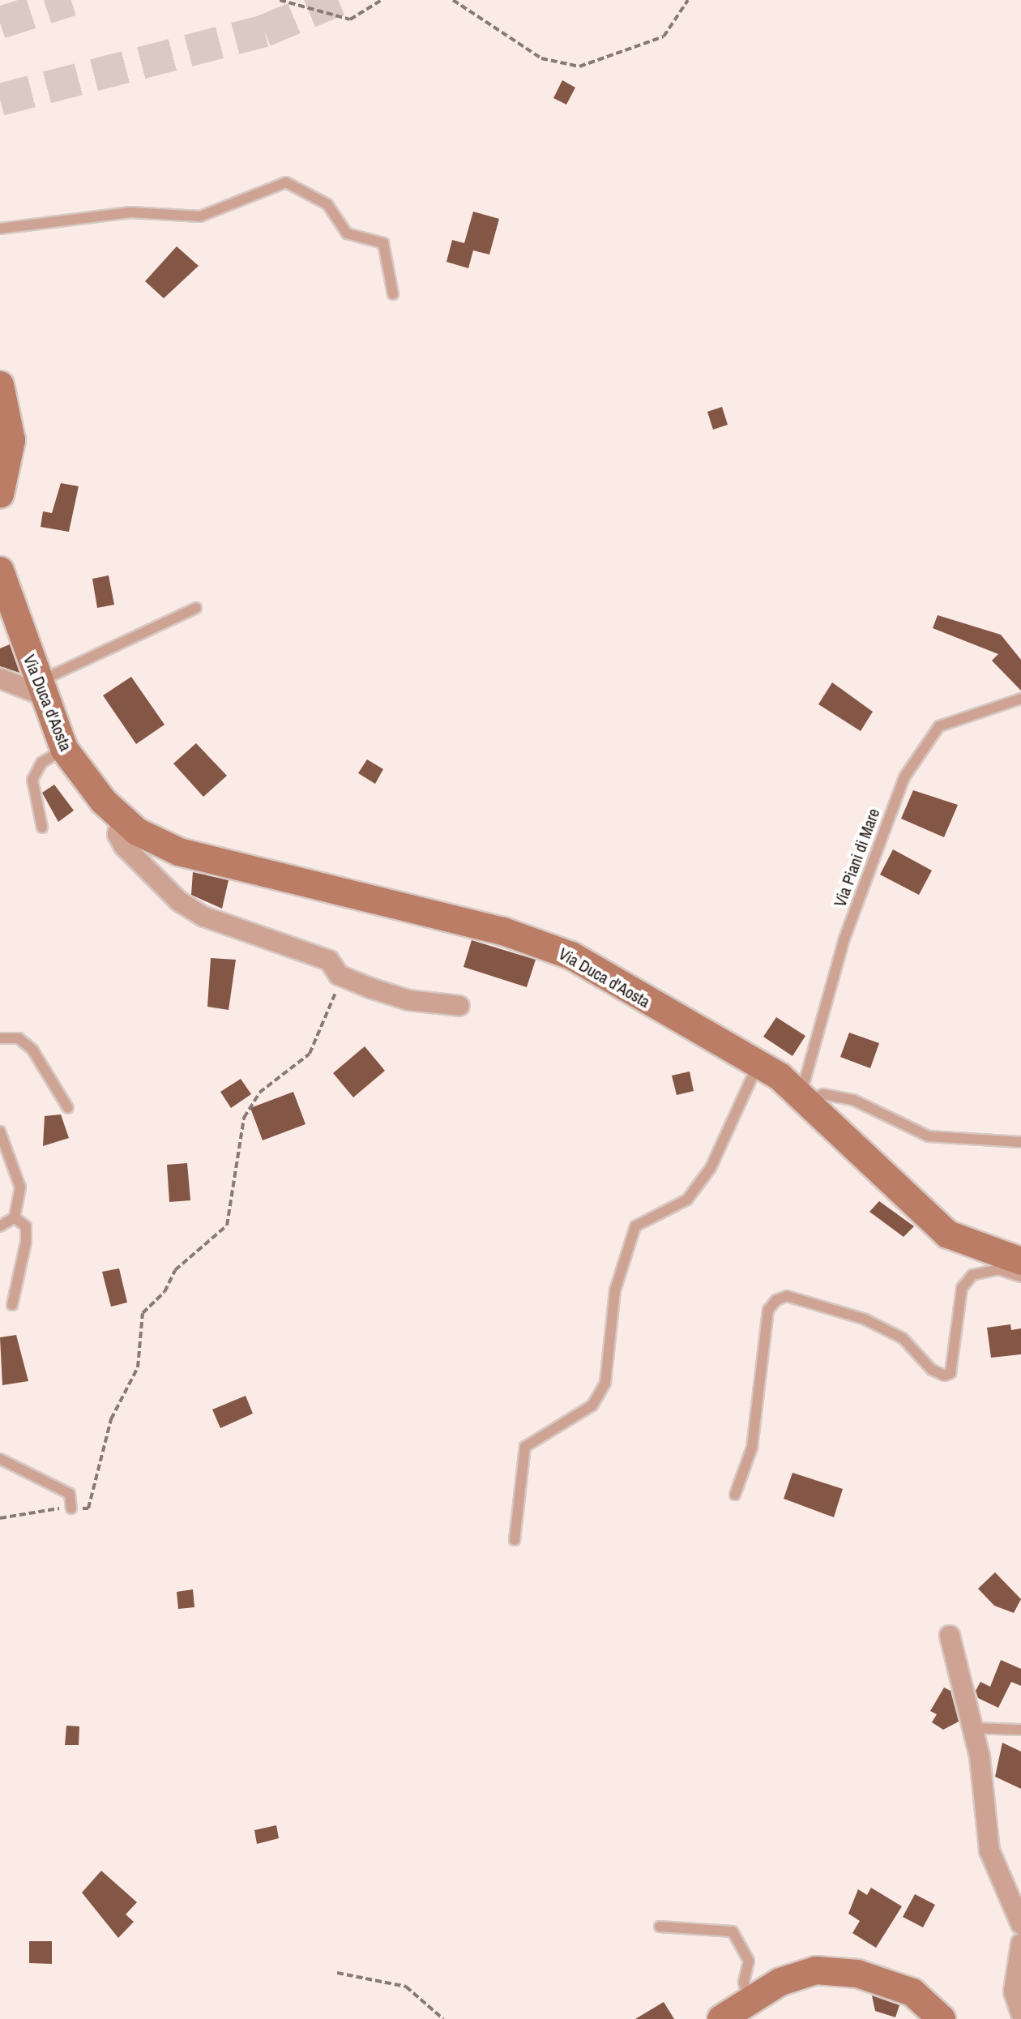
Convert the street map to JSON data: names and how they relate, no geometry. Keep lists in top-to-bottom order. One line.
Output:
{"streets":{"main road":["Via Duca d'Aosta"],"lane":["Via Piani di Mare"]},"crossings":[["Via Duca d'Aosta","Via Piani di Mare"]]}
